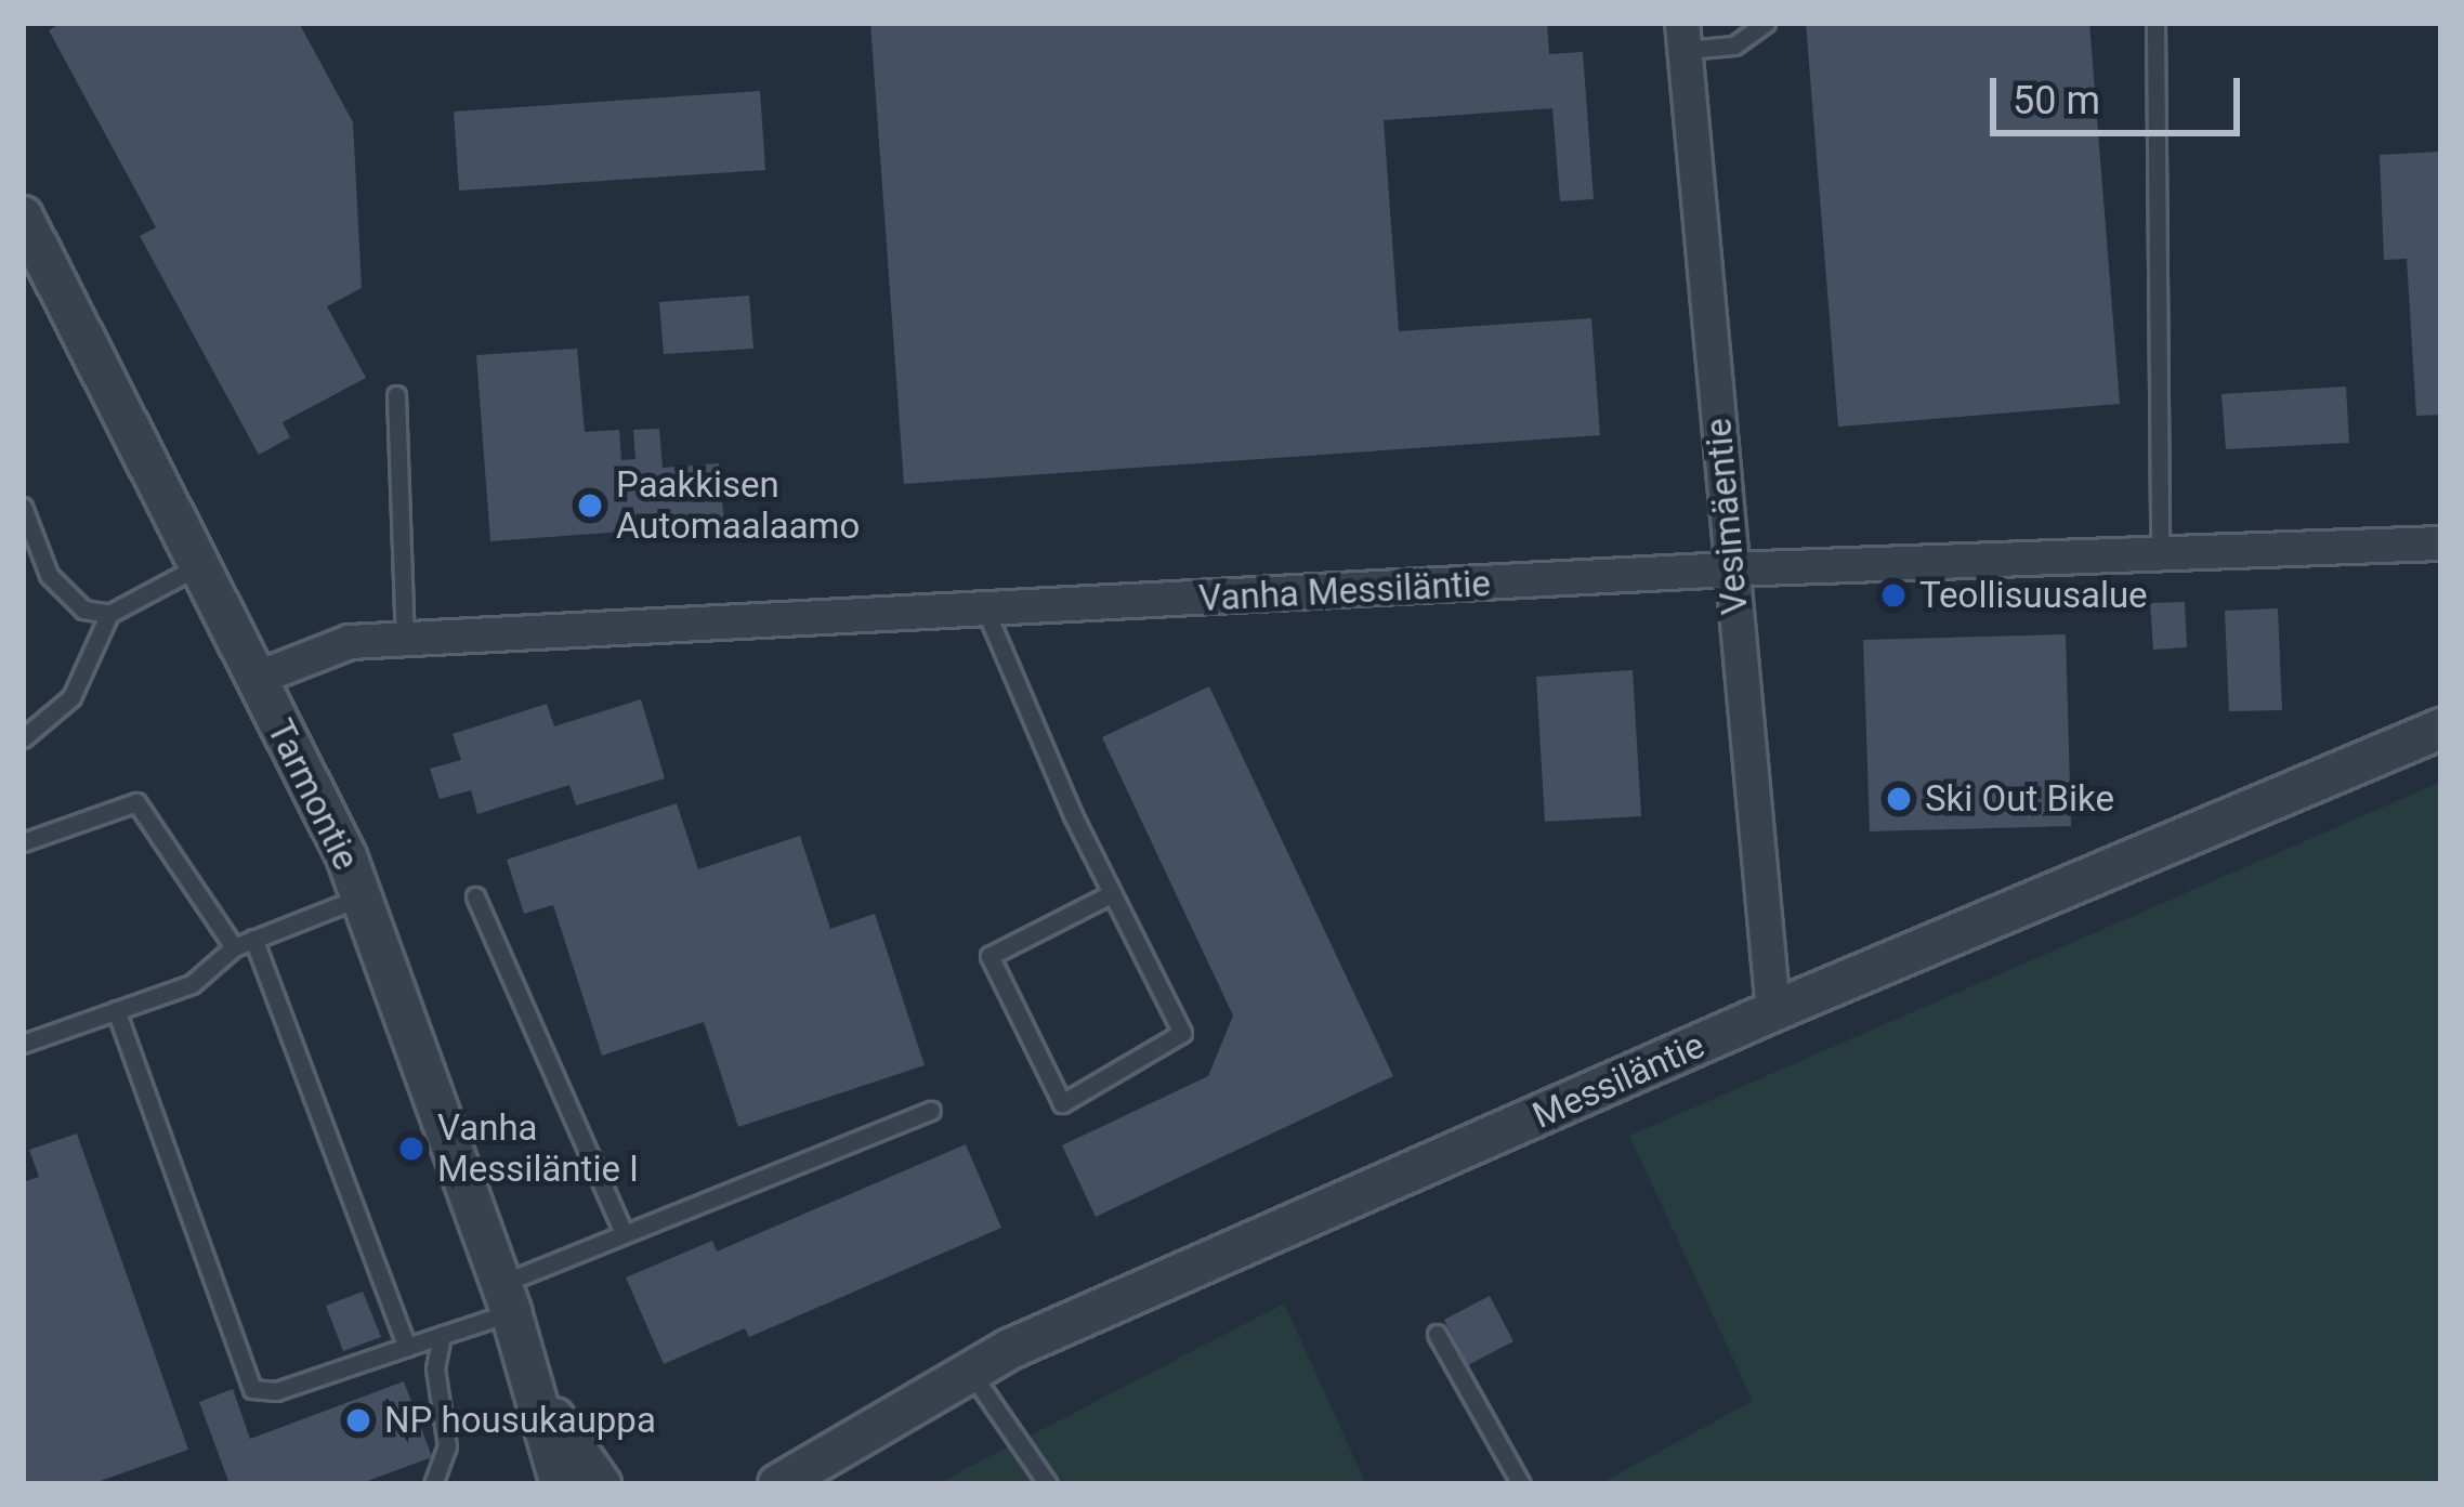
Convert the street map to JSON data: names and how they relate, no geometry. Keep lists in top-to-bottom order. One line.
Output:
{"streets":{"street":["Vesimäentie","Vanha Messiläntie","Tarmontie","Messiläntie"]},"crossings":[["Vesimäentie","Vanha Messiläntie"],["Vesimäentie","Messiläntie"],["Vanha Messiläntie","Tarmontie"]],"places":["Paakkisen Automaalaamo","Teollisuusalue","Ski Out Bike","Vanha Messiläntie I","NP housukauppa"],"scale_bar":"50 m"}
